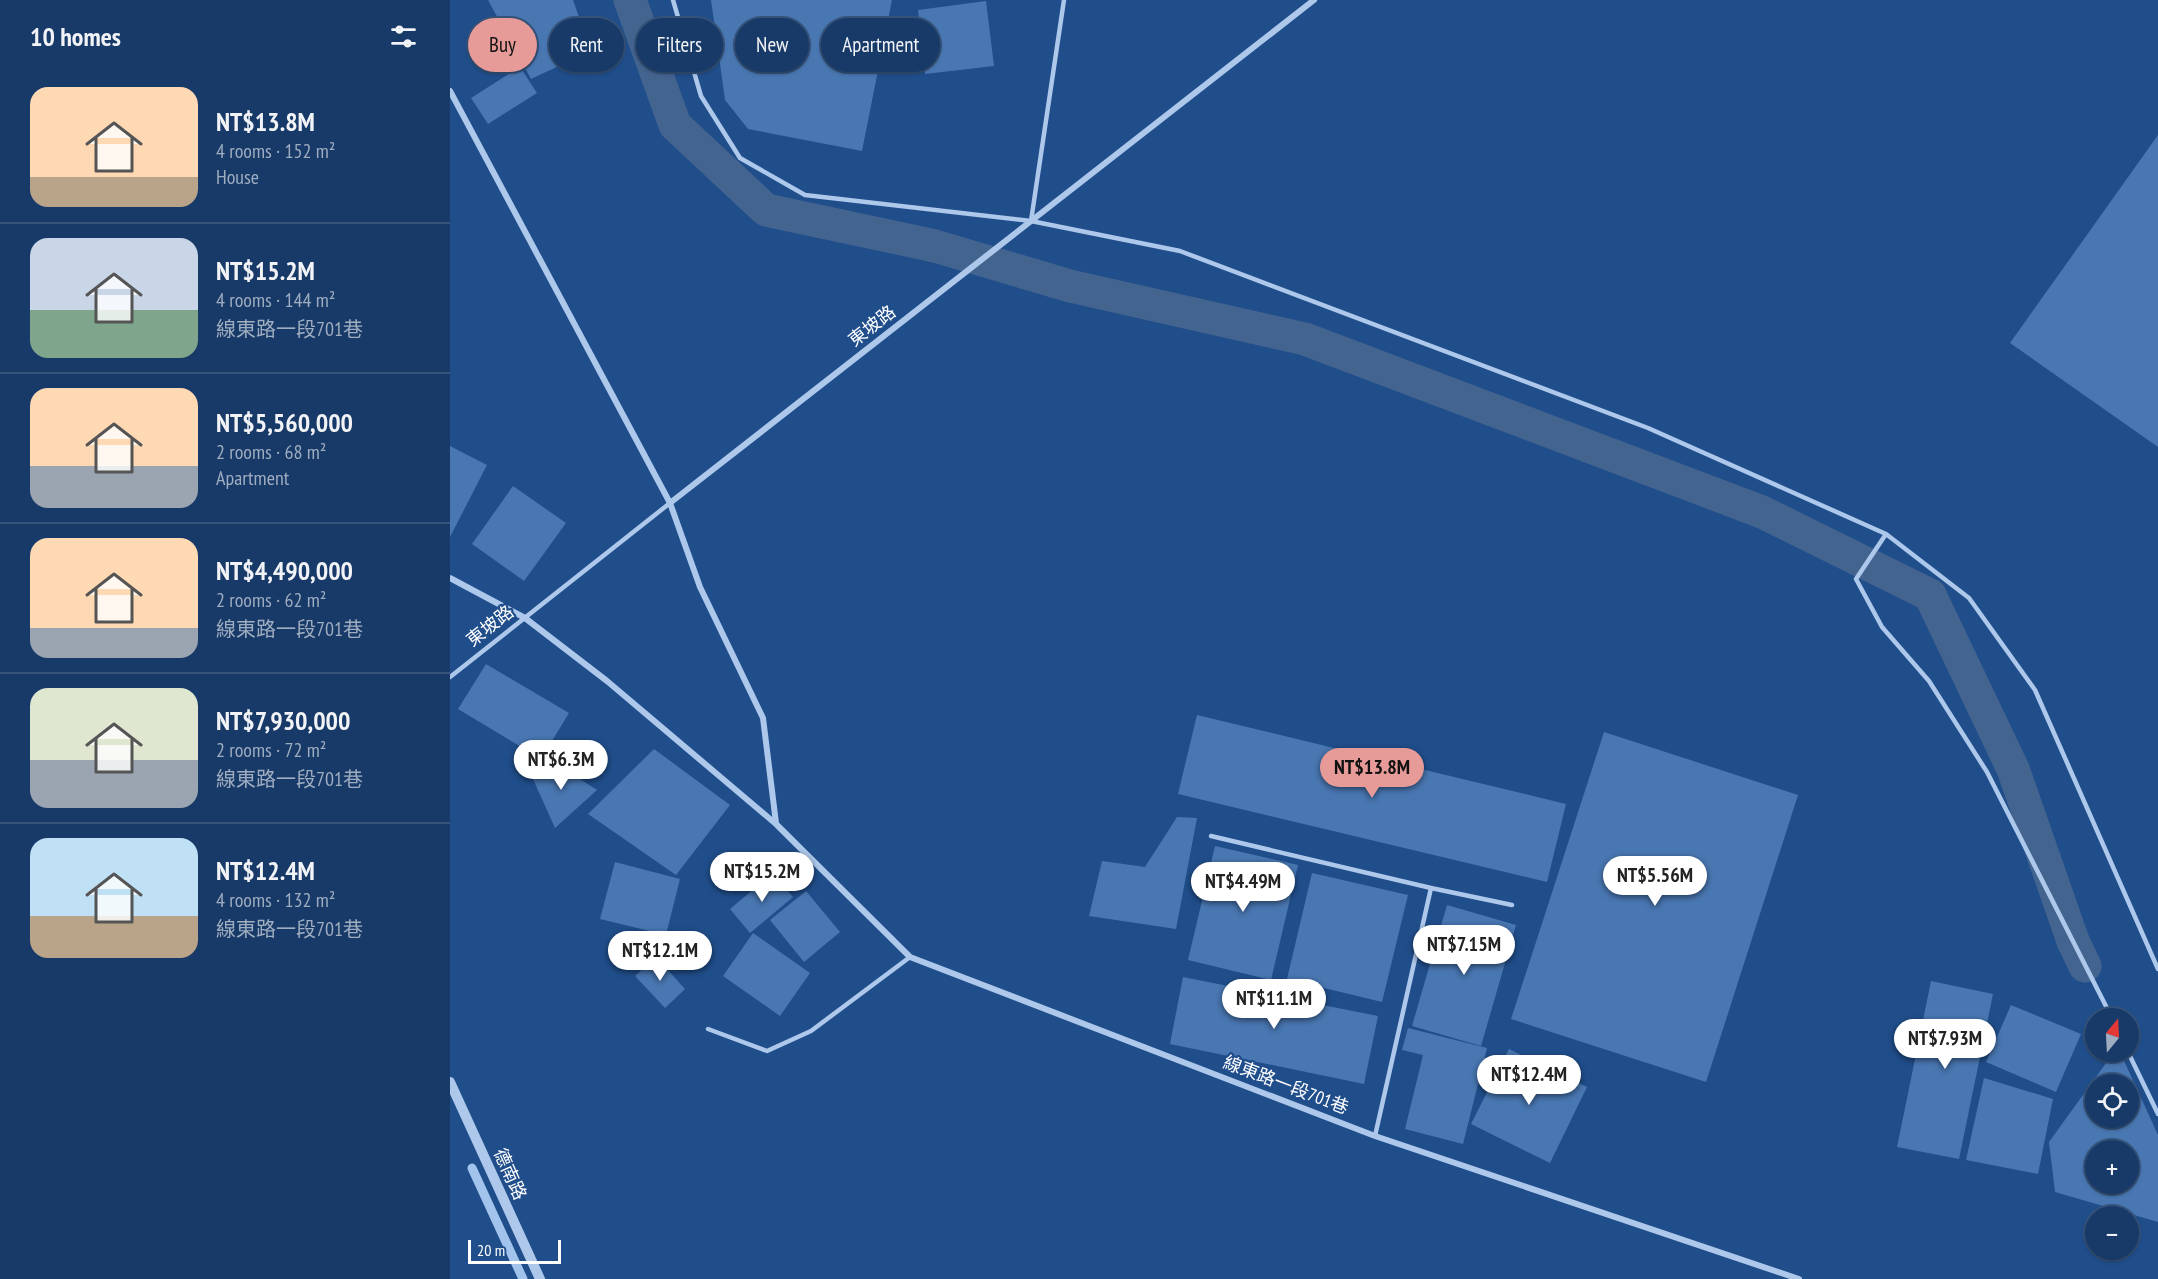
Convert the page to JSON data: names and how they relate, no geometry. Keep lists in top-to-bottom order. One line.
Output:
{"streets":{"street":["東坡路","線東路一段701巷","德南路"]},"crossings":[["東坡路","線東路一段701巷"]],"scale_bar":"20 m","north":"top","page":{"heading":"10 homes","chip":["Buy","Rent","Filters","New","Apartment"],"list":[{"name":"NT$13.8M","note":"4 rooms · 152 m² · House"},{"name":"NT$15.2M","note":"4 rooms · 144 m² · 線東路一段701巷"},{"name":"NT$5,560,000","note":"2 rooms · 68 m² · Apartment"},{"name":"NT$4,490,000","note":"2 rooms · 62 m² · 線東路一段701巷"},{"name":"NT$7,930,000","note":"2 rooms · 72 m² · 線東路一段701巷"},{"name":"NT$12.4M","note":"4 rooms · 132 m² · 線東路一段701巷"}],"price":["NT$6.3M","NT$13.8M","NT$15.2M","NT$5.56M","NT$4.49M","NT$7.15M","NT$12.1M","NT$11.1M","NT$7.93M","NT$12.4M"],"map_buttons":["+","−"],"scale":"20 m"}}
